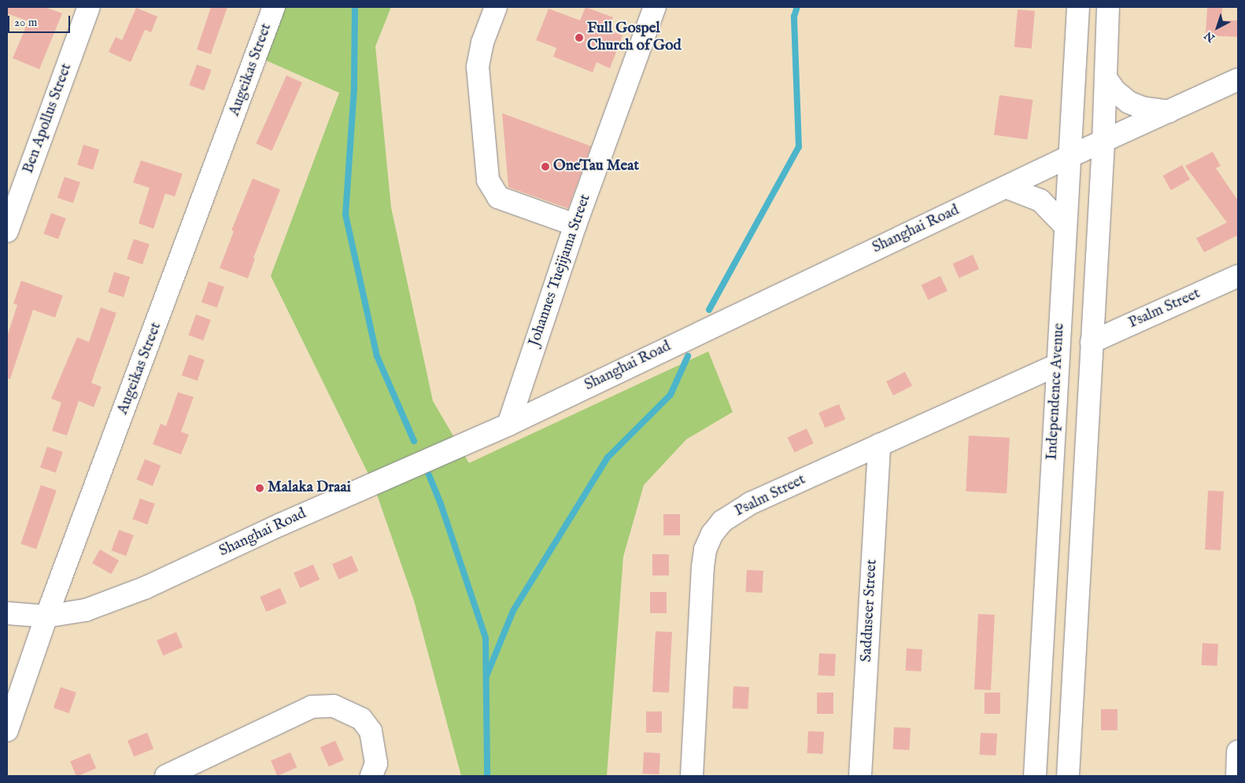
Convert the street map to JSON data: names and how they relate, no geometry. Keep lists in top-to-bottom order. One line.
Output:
{"streets":{"street":["Augeikas Street","Ben Apollus Street","Shanghai Road","Johannes Tuejijama Street","Psalm Street","Independence Avenue","Sadduseer Street"]},"crossings":[["Augeikas Street","Shanghai Road"],["Shanghai Road","Johannes Tuejijama Street"],["Shanghai Road","Independence Avenue"],["Psalm Street","Independence Avenue"],["Psalm Street","Sadduseer Street"]],"places":["Full Gospel Church of God","OneTau Meat","Malaka Draai"],"scale_bar":"20 m","north":"bottom left"}
